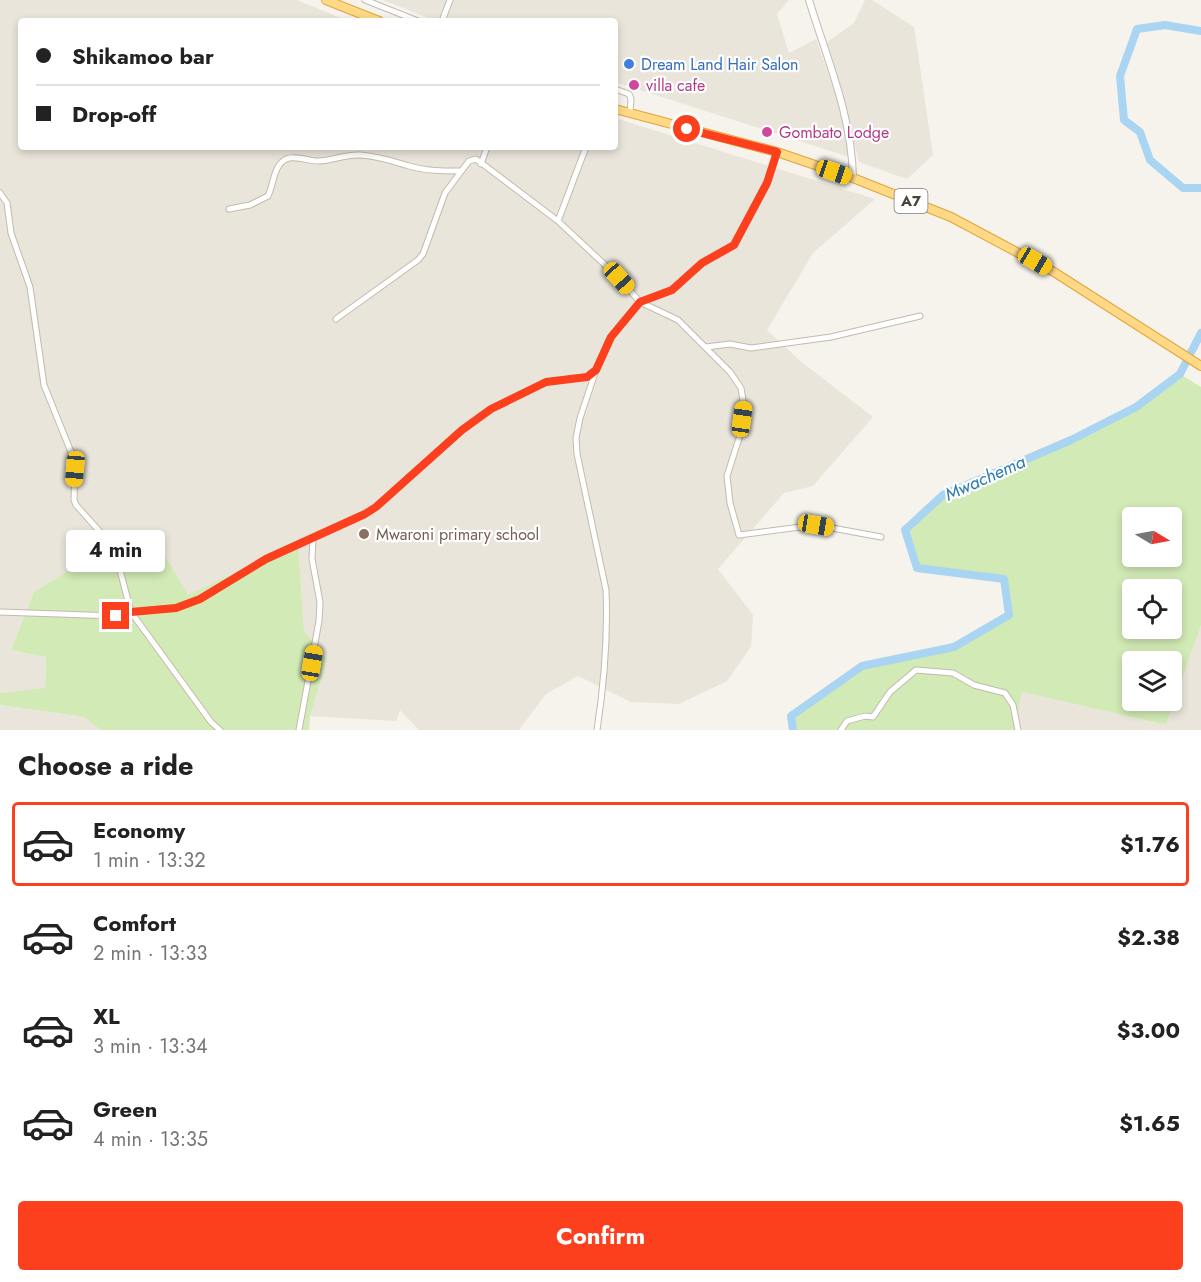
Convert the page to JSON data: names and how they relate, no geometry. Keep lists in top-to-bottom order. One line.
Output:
{"streets":{"highway":["A7"]},"water":["Mwachema"],"places":["Dream Land Hair Salon","villa cafe","Gombato Lodge","Mwaroni primary school"],"north":"right","page":{"banner":["Shikamoo bar","Drop-off"],"bubble":"4 min","heading":"Choose a ride","list":[{"name":"Economy","note":"1 min · 13:32","value":"$1.76"},{"name":"Comfort","note":"2 min · 13:33","value":"$2.38"},{"name":"XL","note":"3 min · 13:34","value":"$3.00"},{"name":"Green","note":"4 min · 13:35","value":"$1.65"}],"buttons":"Confirm"}}
